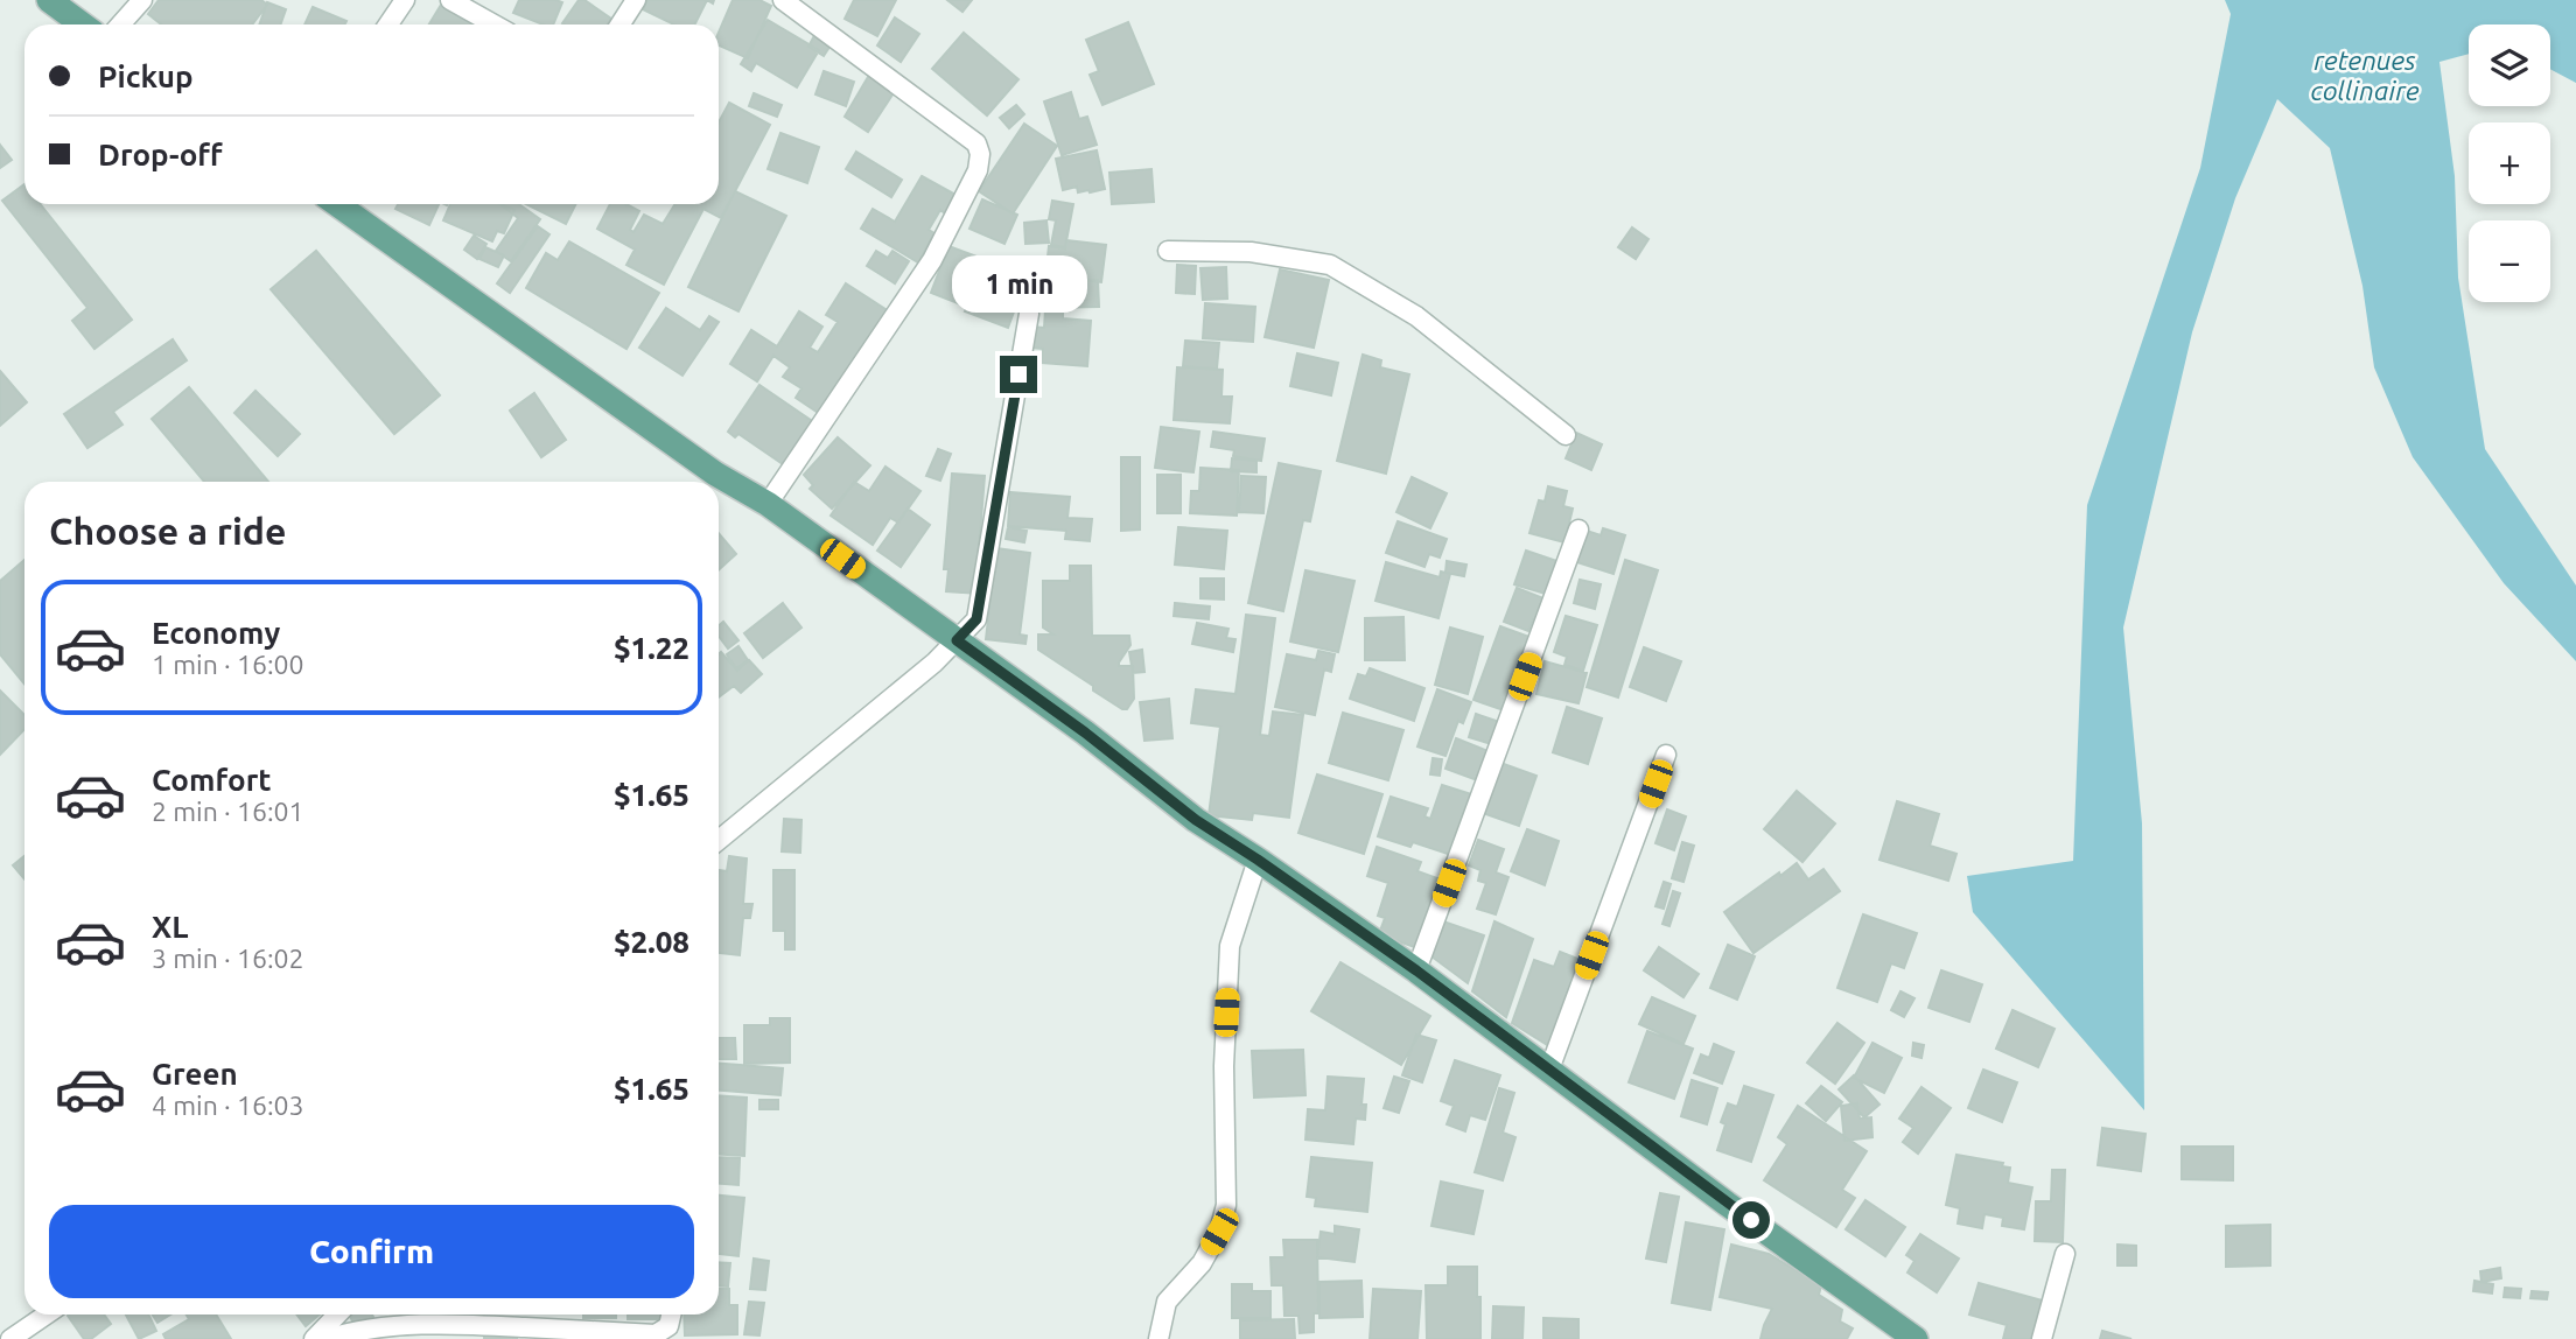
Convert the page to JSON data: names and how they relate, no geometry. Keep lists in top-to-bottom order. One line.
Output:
{"water":["retenues collinaire"],"page":{"map_buttons":["+","−"],"banner":["Pickup","Drop-off"],"bubble":"1 min","heading":"Choose a ride","list":[{"name":"Economy","note":"1 min · 16:00","value":"$1.22"},{"name":"Comfort","note":"2 min · 16:01","value":"$1.65"},{"name":"XL","note":"3 min · 16:02","value":"$2.08"},{"name":"Green","note":"4 min · 16:03","value":"$1.65"}],"buttons":"Confirm"}}
